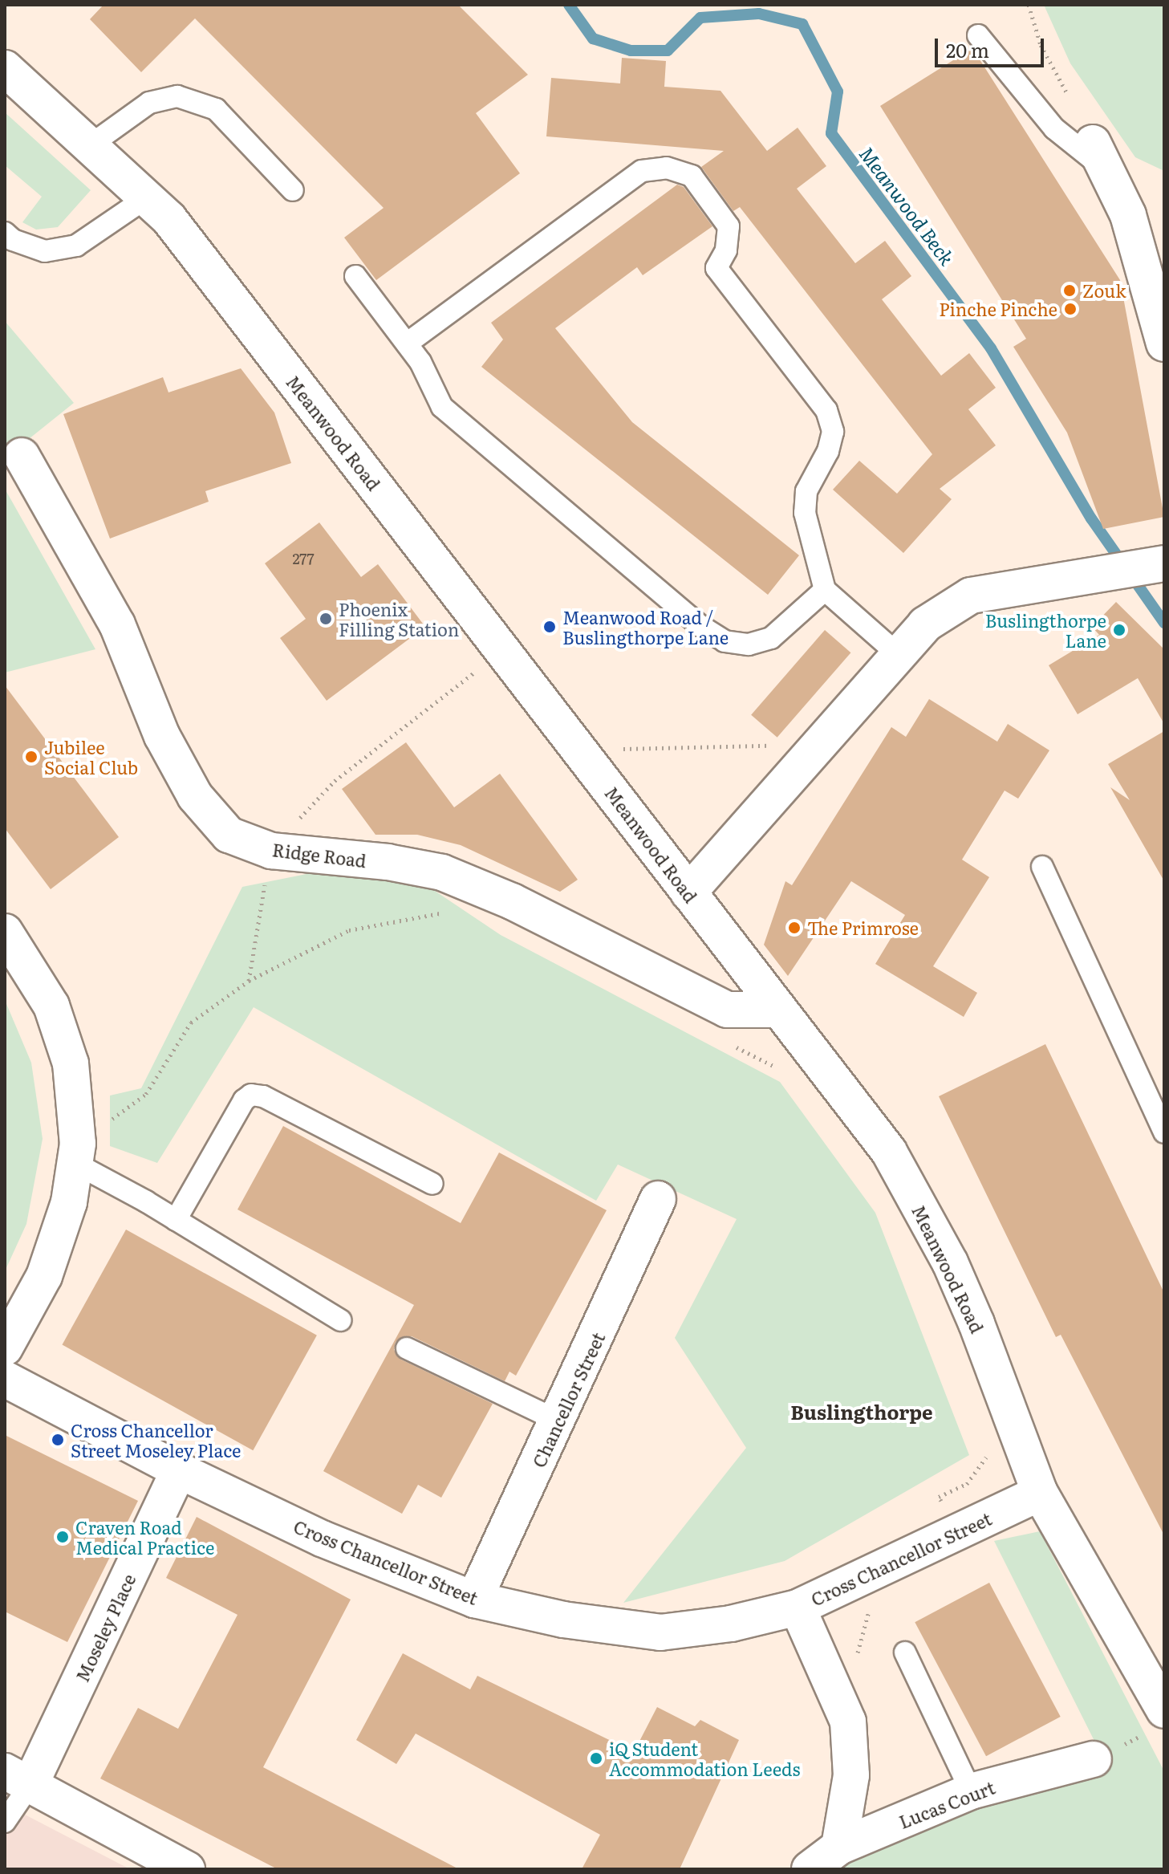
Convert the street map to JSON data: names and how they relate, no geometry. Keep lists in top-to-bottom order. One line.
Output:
{"streets":{"street":["Meanwood Road","Ridge Road","Chancellor Street","Cross Chancellor Street","Moseley Place","Lucas Court"]},"crossings":[["Meanwood Road","Ridge Road"],["Meanwood Road","Cross Chancellor Street"],["Chancellor Street","Cross Chancellor Street"],["Cross Chancellor Street","Moseley Place"]],"districts":["Buslingthorpe"],"water":["Meanwood Beck"],"places":["Zouk","Pinche Pinche","Phoenix Filling Station","Meanwood Road / Buslingthorpe Lane","Buslingthorpe Lane","Jubilee Social Club","The Primrose","Cross Chancellor Street Moseley Place","Craven Road Medical Practice","iQ Student Accommodation Leeds"],"house_numbers":["277"],"scale_bar":"20 m"}
